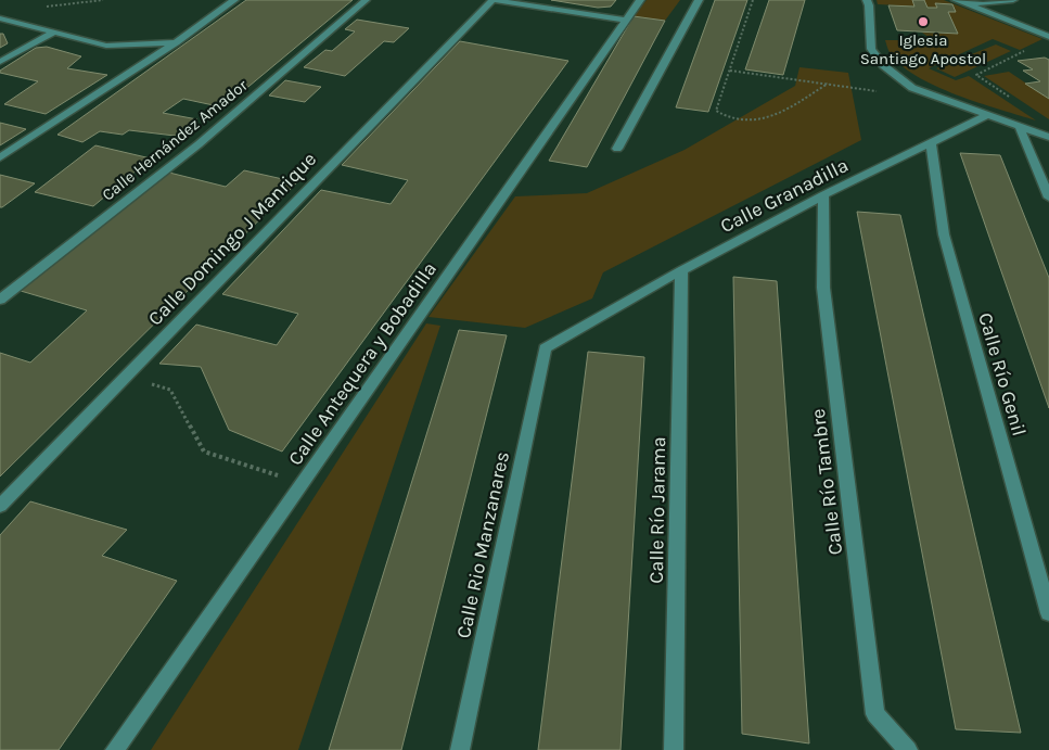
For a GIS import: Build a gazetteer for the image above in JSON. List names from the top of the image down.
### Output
{
  "streets": {
    "street": [
      "Calle Hernández Amador",
      "Calle Granadilla",
      "Calle Domingo J Manrique",
      "Calle Antequera y Bobadilla",
      "Calle Río Genil",
      "Calle Río Tambre",
      "Calle Río Jarama",
      "Calle Rio Manzanares"
    ]
  },
  "crossings": [
    ["Calle Granadilla", "Calle Río Genil"],
    ["Calle Granadilla", "Calle Río Tambre"],
    ["Calle Granadilla", "Calle Río Jarama"],
    ["Calle Granadilla", "Calle Rio Manzanares"]
  ],
  "places": ["Iglesia Santiago Apostol"]
}
